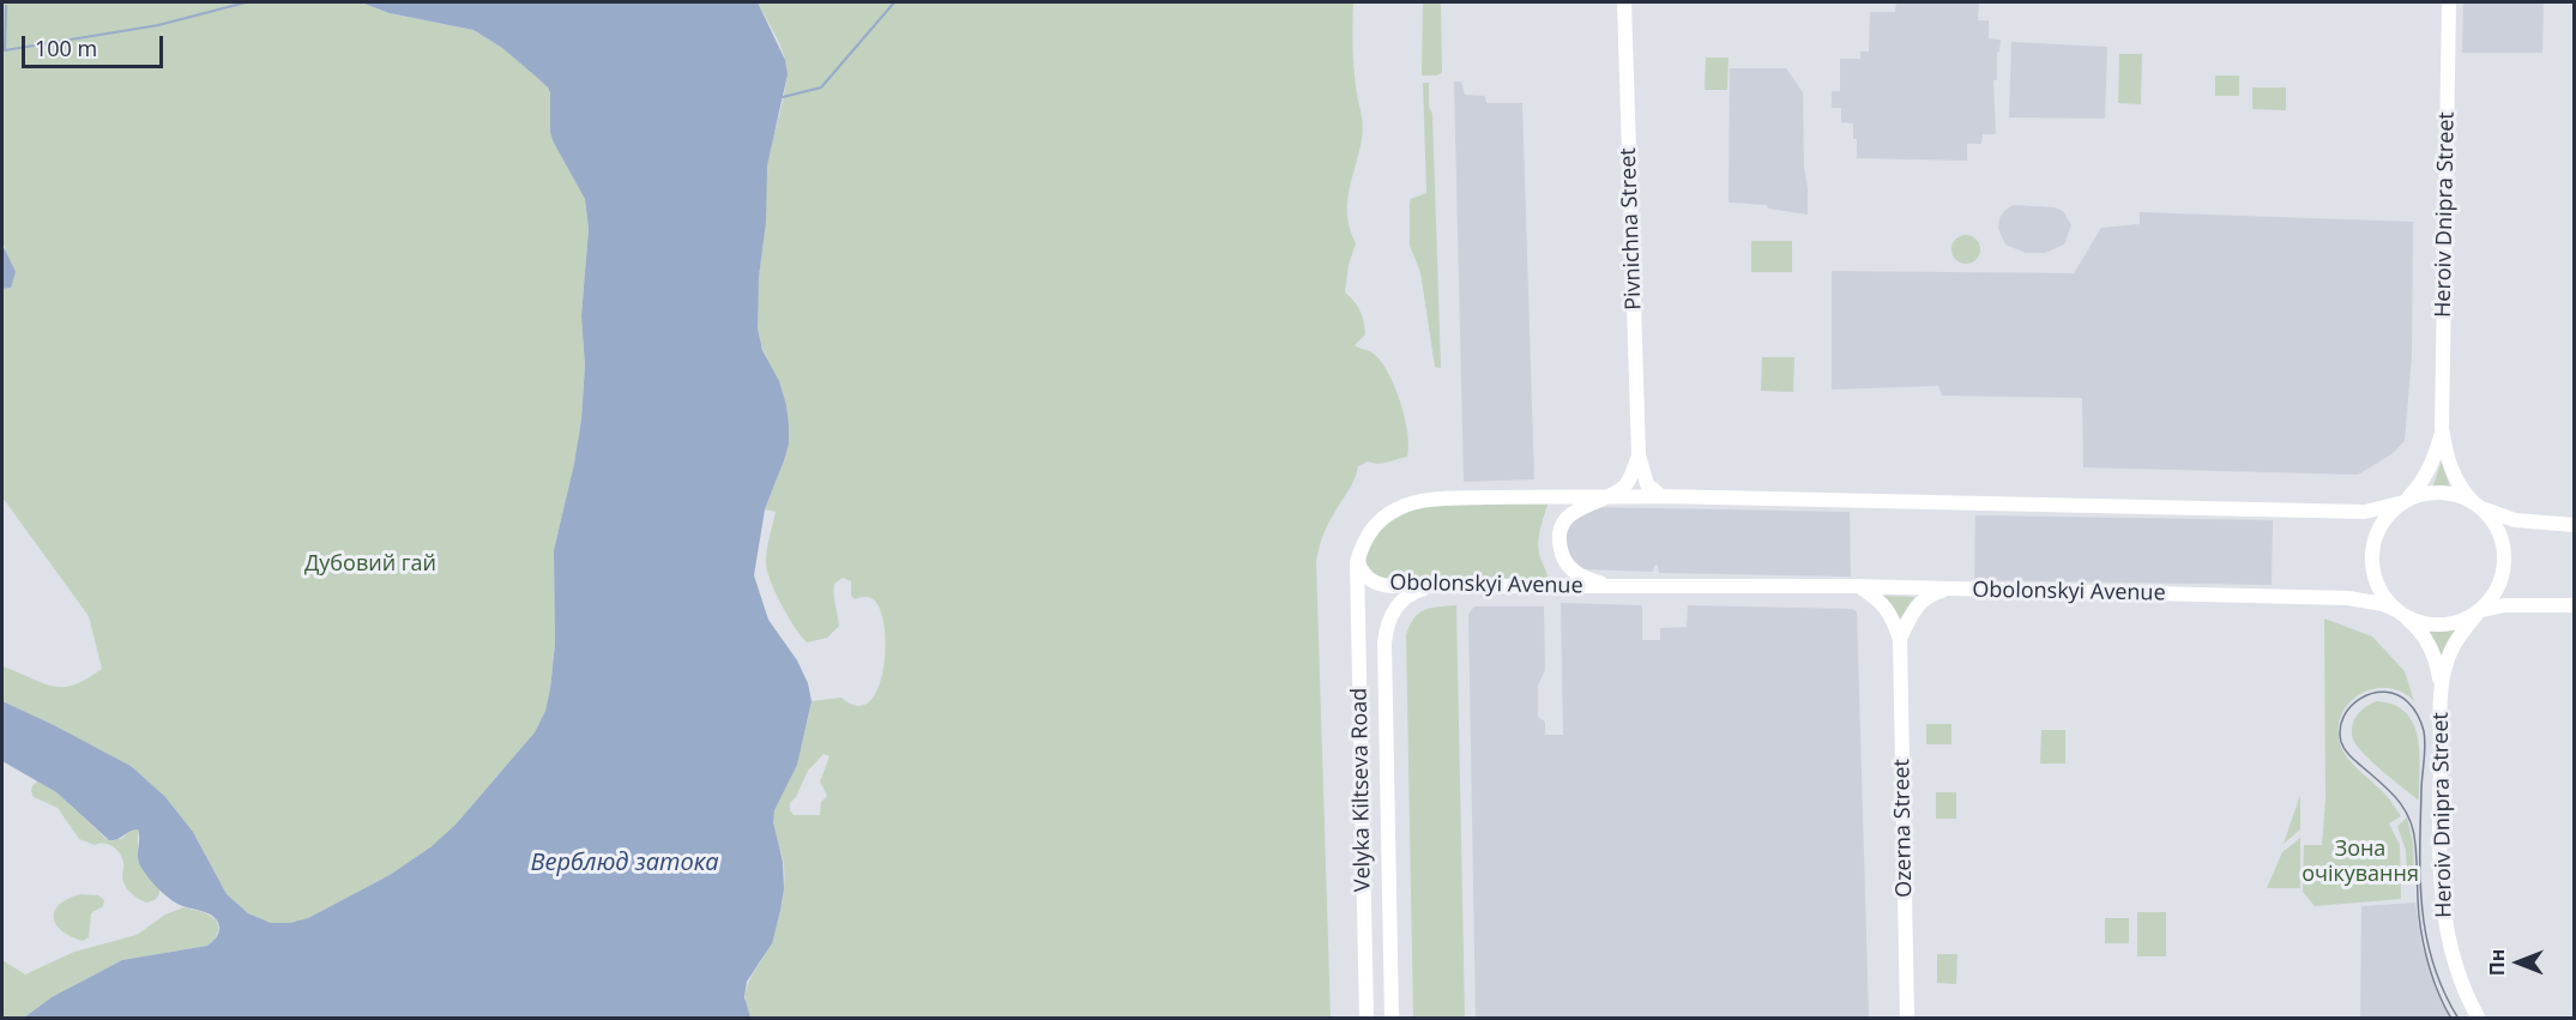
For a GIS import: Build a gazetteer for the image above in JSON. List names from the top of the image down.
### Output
{
  "streets": {
    "main road": [
      "Heroiv Dnipra Street",
      "Pivnichna Street",
      "Obolonskyi Avenue",
      "Velyka Kiltseva Road",
      "Ozerna Street"
    ]
  },
  "crossings": [
    ["Heroiv Dnipra Street", "Obolonskyi Avenue"],
    ["Obolonskyi Avenue", "Velyka Kiltseva Road"]
  ],
  "water": ["Верблюд затока"],
  "parks": ["Дубовий гай", "Зона очікування"],
  "scale_bar": "100 m",
  "north": "left"
}
